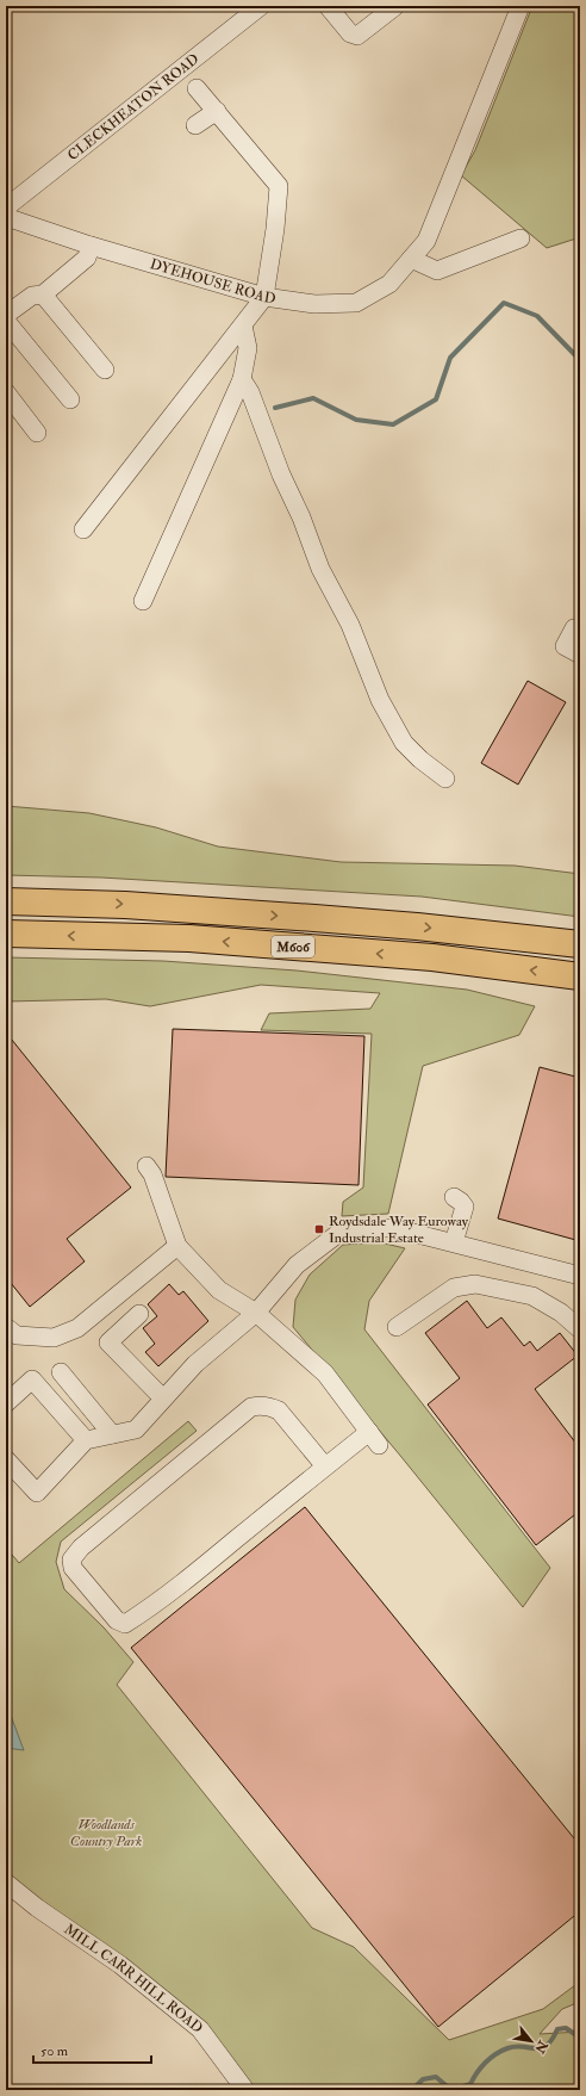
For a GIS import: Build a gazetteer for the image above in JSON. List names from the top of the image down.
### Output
{
  "streets": {
    "highway": ["M606"],
    "street": ["CLECKHEATON ROAD", "DYEHOUSE ROAD", "MILL CARR HILL ROAD"]
  },
  "parks": ["Woodlands Country Park"],
  "places": {
    "transit": ["Roydsdale Way Euroway Industrial Estate"]
  },
  "scale_bar": "50 m",
  "north": "bottom right"
}
